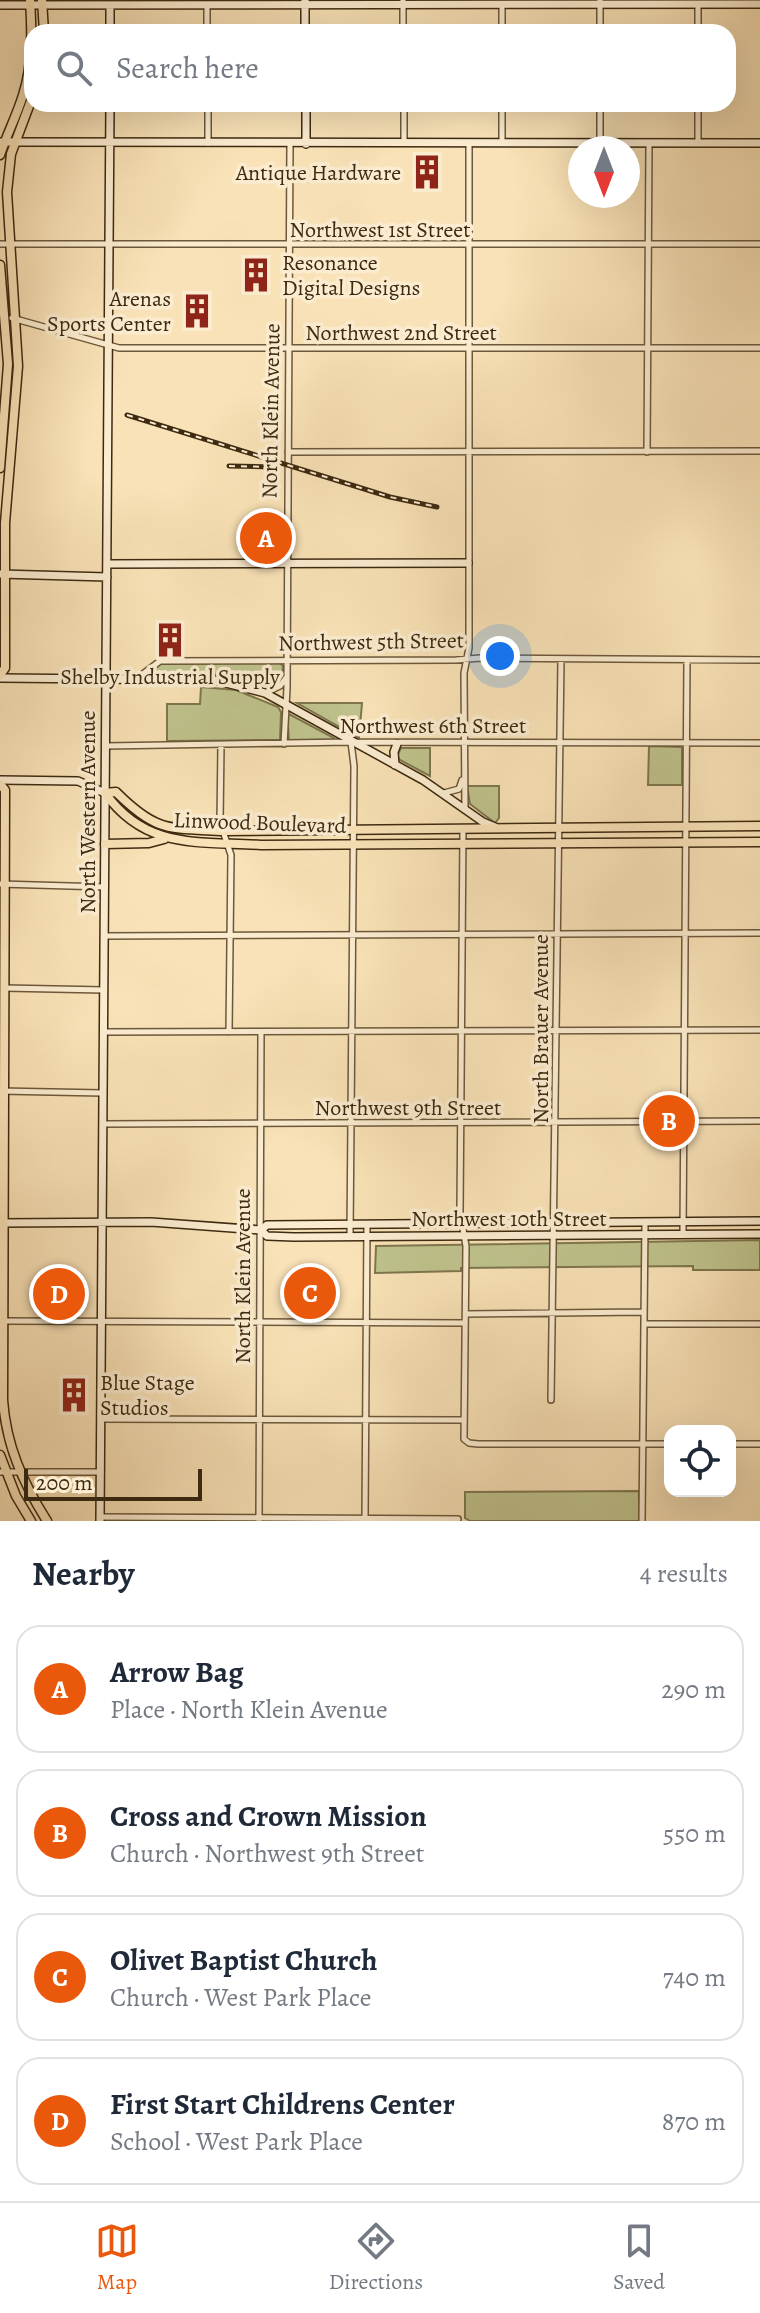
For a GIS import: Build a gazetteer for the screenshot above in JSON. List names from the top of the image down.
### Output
{
  "streets": {
    "main road": ["North Western Avenue", "Linwood Boulevard", "Northwest 10th Street"],
    "street": [
      "Northwest 1st Street",
      "Northwest 2nd Street",
      "North Klein Avenue",
      "Northwest 5th Street",
      "Northwest 6th Street",
      "North Brauer Avenue",
      "Northwest 9th Street"
    ]
  },
  "crossings": [
    ["Northwest 1st Street", "North Klein Avenue"],
    ["Northwest 1st Street", "North Western Avenue"],
    ["Northwest 2nd Street", "North Klein Avenue"],
    ["Northwest 2nd Street", "North Western Avenue"],
    ["North Klein Avenue", "Northwest 5th Street"],
    ["North Klein Avenue", "Northwest 6th Street"],
    ["North Klein Avenue", "Northwest 9th Street"],
    ["North Klein Avenue", "Northwest 10th Street"],
    ["Northwest 5th Street", "North Brauer Avenue"],
    ["Northwest 6th Street", "North Western Avenue"],
    ["Northwest 6th Street", "North Brauer Avenue"],
    ["North Western Avenue", "Linwood Boulevard"],
    ["North Western Avenue", "Northwest 9th Street"],
    ["North Western Avenue", "Northwest 10th Street"],
    ["Linwood Boulevard", "North Brauer Avenue"],
    ["North Brauer Avenue", "Northwest 9th Street"],
    ["North Brauer Avenue", "Northwest 10th Street"]
  ],
  "places": {
    "building": [
      "Antique Hardware",
      "Resonance Digital Designs",
      "Arenas Sports Center",
      "Shelby Industrial Supply",
      "Blue Stage Studios"
    ]
  },
  "scale_bar": "200 m",
  "north": "bottom",
  "page": {
    "search": "Search here",
    "pins": [
      "A",
      "B",
      "C",
      "D"
    ],
    "scale": "200 m",
    "heading": ["Nearby", "4 results"],
    "list": [
      {
        "mark": "A",
        "name": "Arrow Bag",
        "note": "Place · North Klein Avenue",
        "value": "290 m"
      },
      {
        "mark": "B",
        "name": "Cross and Crown Mission",
        "note": "Church · Northwest 9th Street",
        "value": "550 m"
      },
      {
        "mark": "C",
        "name": "Olivet Baptist Church",
        "note": "Church · West Park Place",
        "value": "740 m"
      },
      {
        "mark": "D",
        "name": "First Start Childrens Center",
        "note": "School · West Park Place",
        "value": "870 m"
      }
    ],
    "nav": ["Map", "Directions", "Saved"]
  }
}
